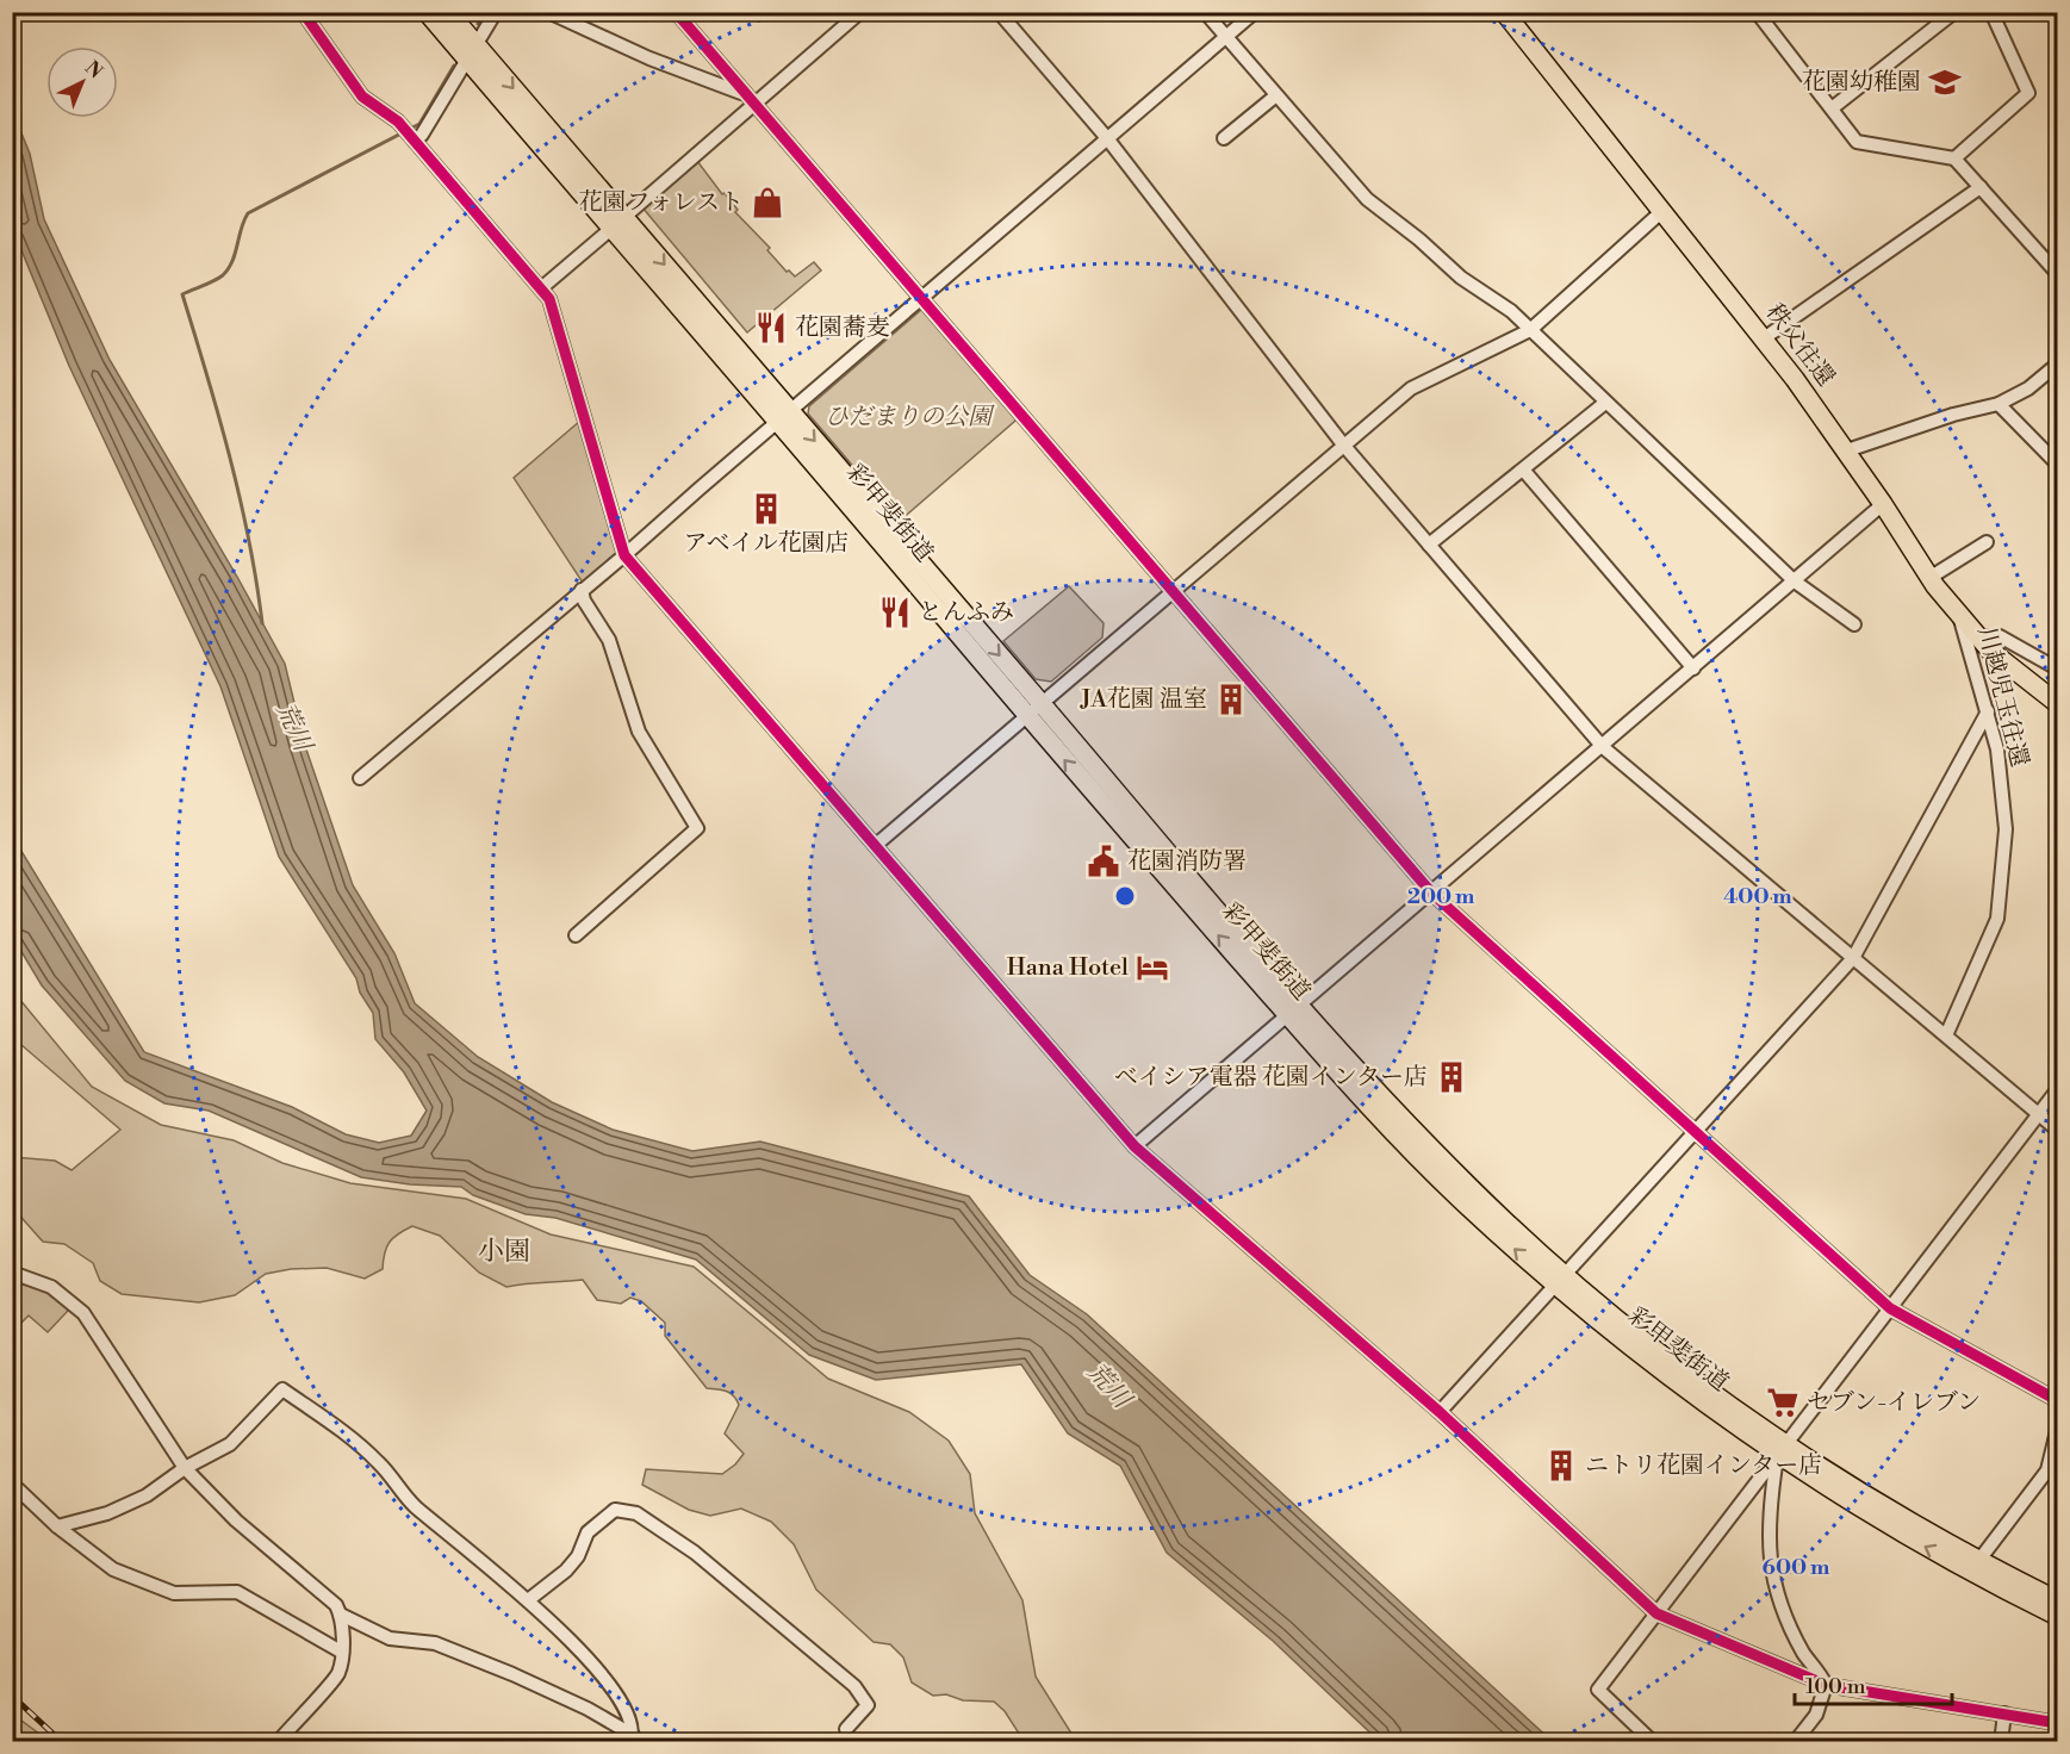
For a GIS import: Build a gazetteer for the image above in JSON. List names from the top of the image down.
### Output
{
  "streets": {
    "highway": ["秩父往還", "彩甲斐街道"],
    "street": ["川越児玉往還"]
  },
  "crossings": [
    ["秩父往還", "川越児玉往還"]
  ],
  "districts": ["小園"],
  "water": ["荒川"],
  "parks": ["ひだまりの公園"],
  "places": {
    "school or university": ["花園幼稚園"],
    "shop": ["花園フォレスト"],
    "restaurant": ["花園蕎麦", "とんふみ"],
    "building": [
      "アベイル花園店",
      "JA花園 温室",
      "ベイシア電器 花園インター店",
      "ニトリ花園インター店"
    ],
    "public building": ["花園消防署"],
    "hotel": ["Hana Hotel"],
    "supermarket": ["セブン-イレブン"]
  },
  "scale_bar": "100 m",
  "north": "top right",
  "rings": ["200 m", "400 m", "600 m"]
}
